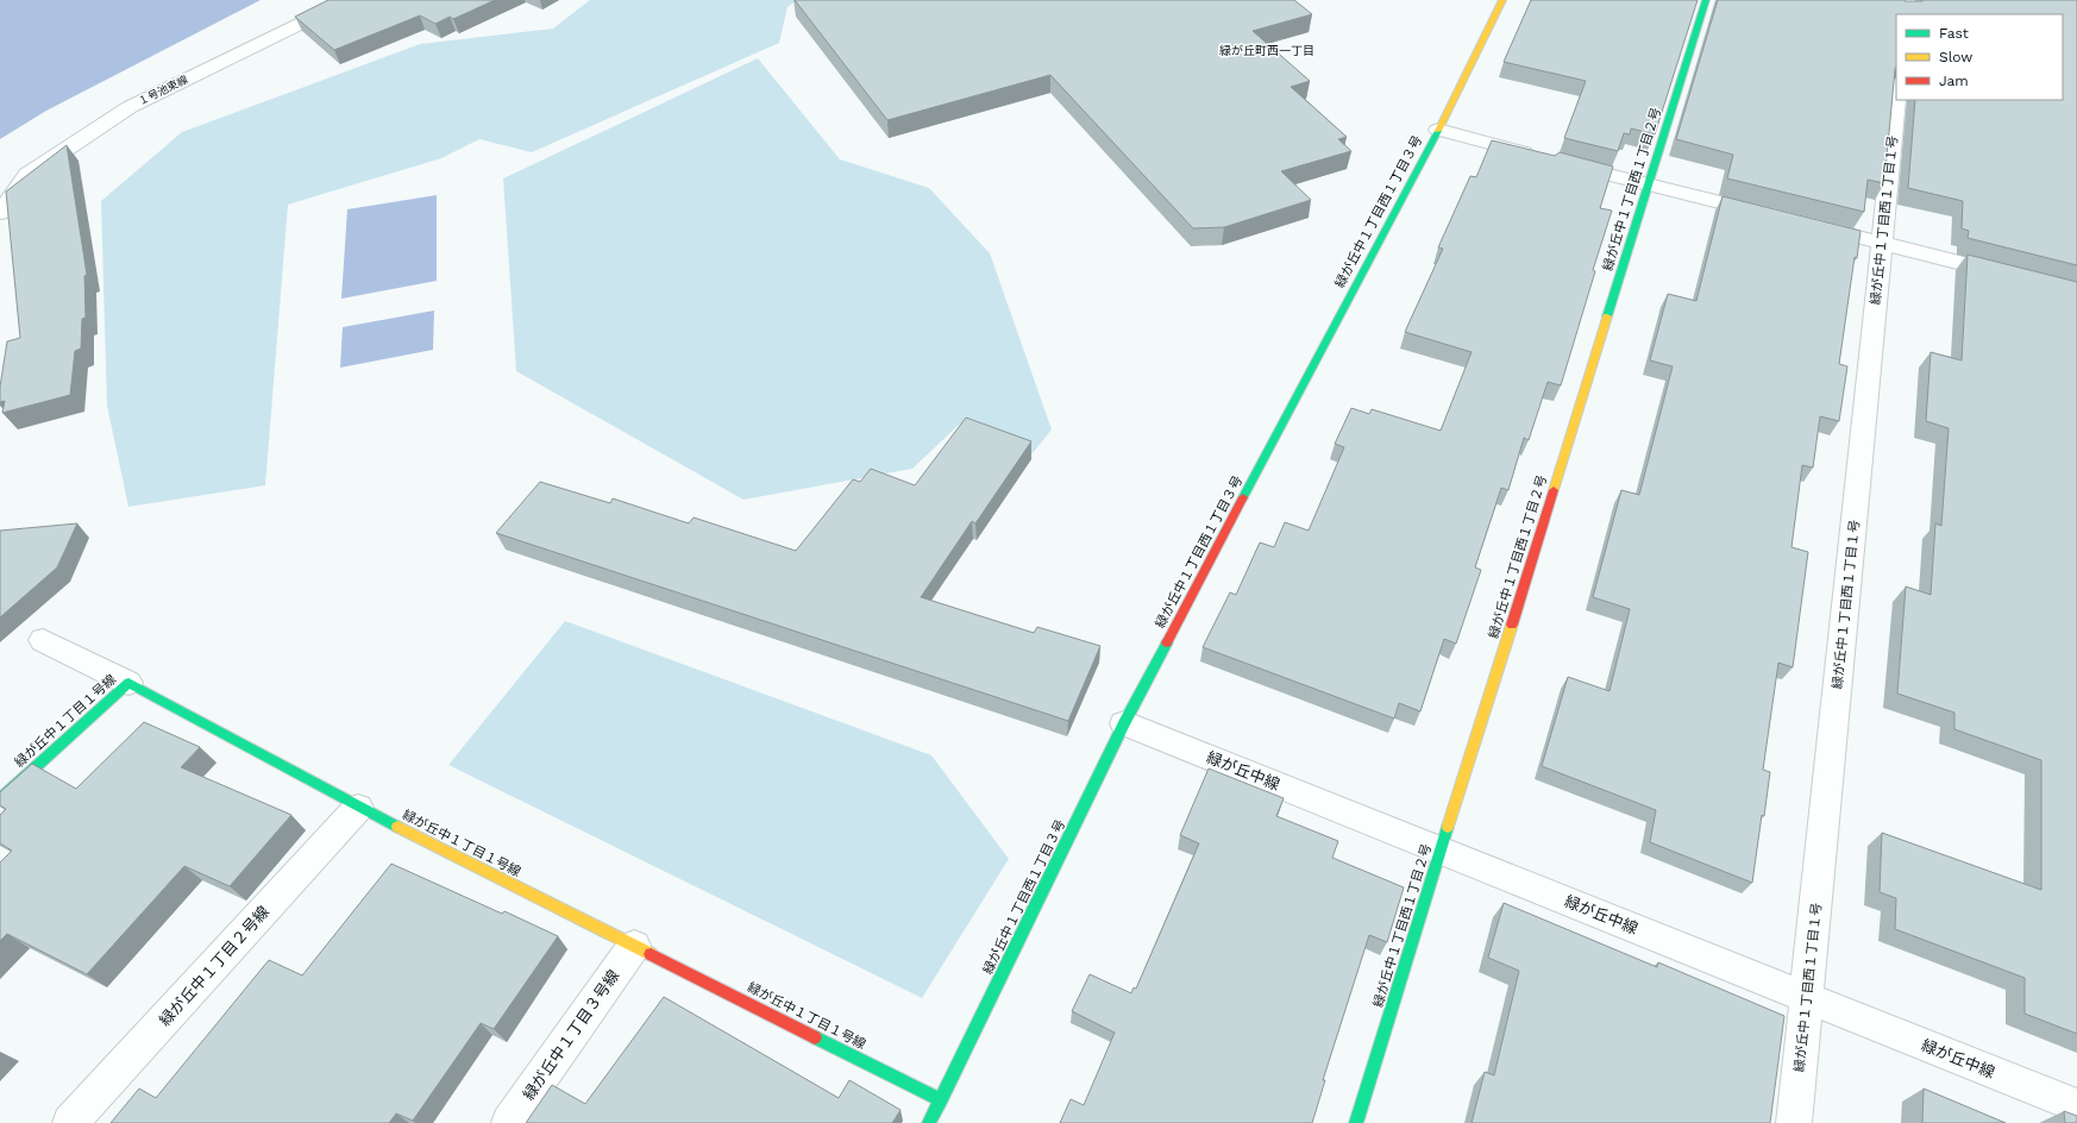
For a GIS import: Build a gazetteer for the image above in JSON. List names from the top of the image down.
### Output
{
  "streets": {
    "street": [
      "１号池東線",
      "緑が丘中１丁目西１丁目２号",
      "緑が丘中１丁目西１丁目３号",
      "緑が丘中１丁目西１丁目１号",
      "緑が丘中１丁目１号線",
      "緑が丘中線",
      "緑が丘中１丁目２号線",
      "緑が丘中１丁目３号線"
    ]
  },
  "crossings": [
    ["緑が丘中１丁目西１丁目２号", "緑が丘中線"],
    ["緑が丘中１丁目西１丁目３号", "緑が丘中１丁目１号線"],
    ["緑が丘中１丁目西１丁目３号", "緑が丘中線"],
    ["緑が丘中１丁目西１丁目１号", "緑が丘中線"],
    ["緑が丘中１丁目１号線", "緑が丘中１丁目２号線"],
    ["緑が丘中１丁目１号線", "緑が丘中１丁目３号線"]
  ],
  "districts": ["緑が丘町西一丁目"],
  "legend": ["Fast", "Slow", "Jam"]
}
